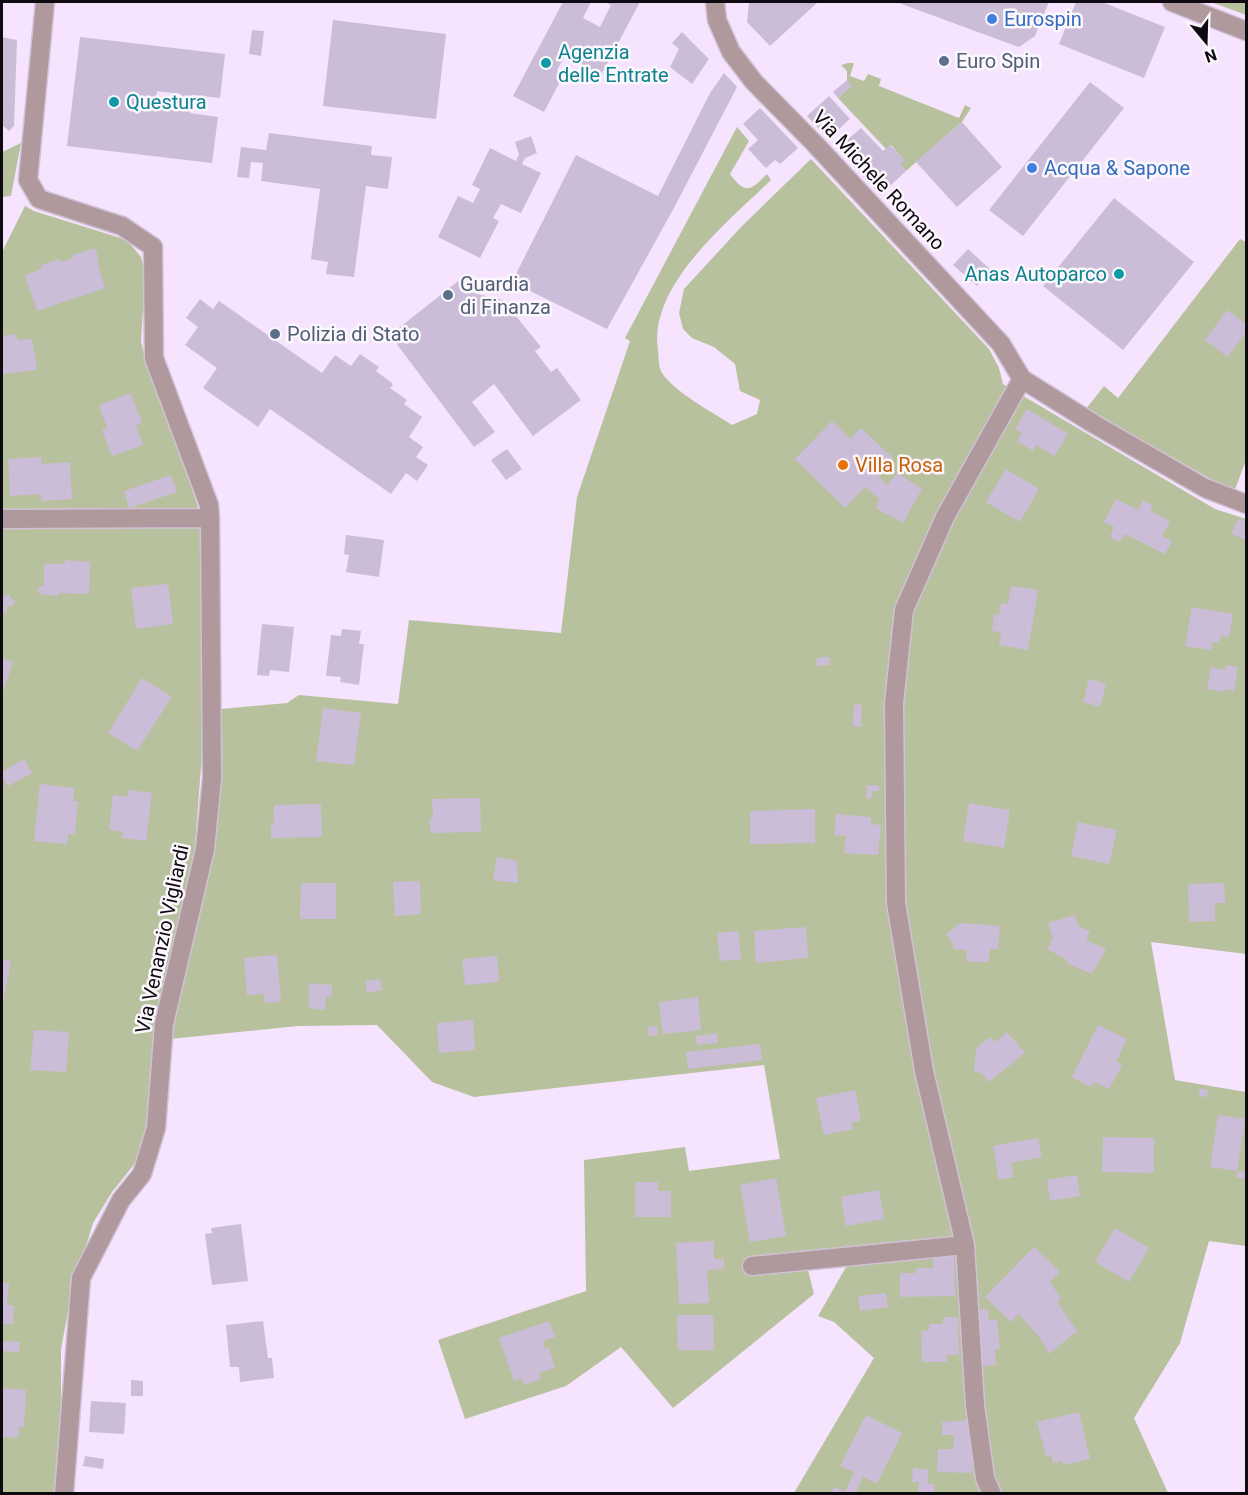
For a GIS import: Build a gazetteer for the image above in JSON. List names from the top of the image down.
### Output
{
  "streets": {
    "street": ["Via Michele Romano", "Via Venanzio Vigliardi"]
  },
  "places": [
    "Eurospin",
    "Euro Spin",
    "Agenzia delle Entrate",
    "Questura",
    "Acqua & Sapone",
    "Anas Autoparco",
    "Guardia di Finanza",
    "Polizia di Stato",
    "Villa Rosa"
  ],
  "north": "bottom"
}
